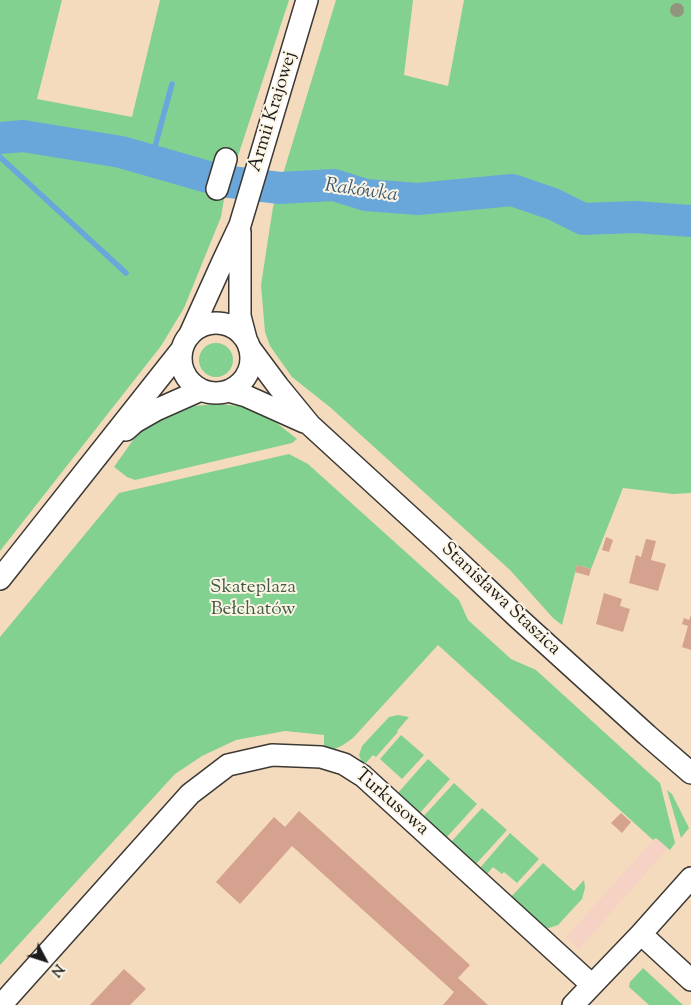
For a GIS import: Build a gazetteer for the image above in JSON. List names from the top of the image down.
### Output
{
  "streets": {
    "street": ["Armii Krajowej", "Stanisława Staszica", "Turkusowa"]
  },
  "crossings": [
    ["Armii Krajowej", "Stanisława Staszica"]
  ],
  "water": ["Rakówka"],
  "parks": ["Skateplaza Bełchatów"],
  "north": "bottom right"
}
